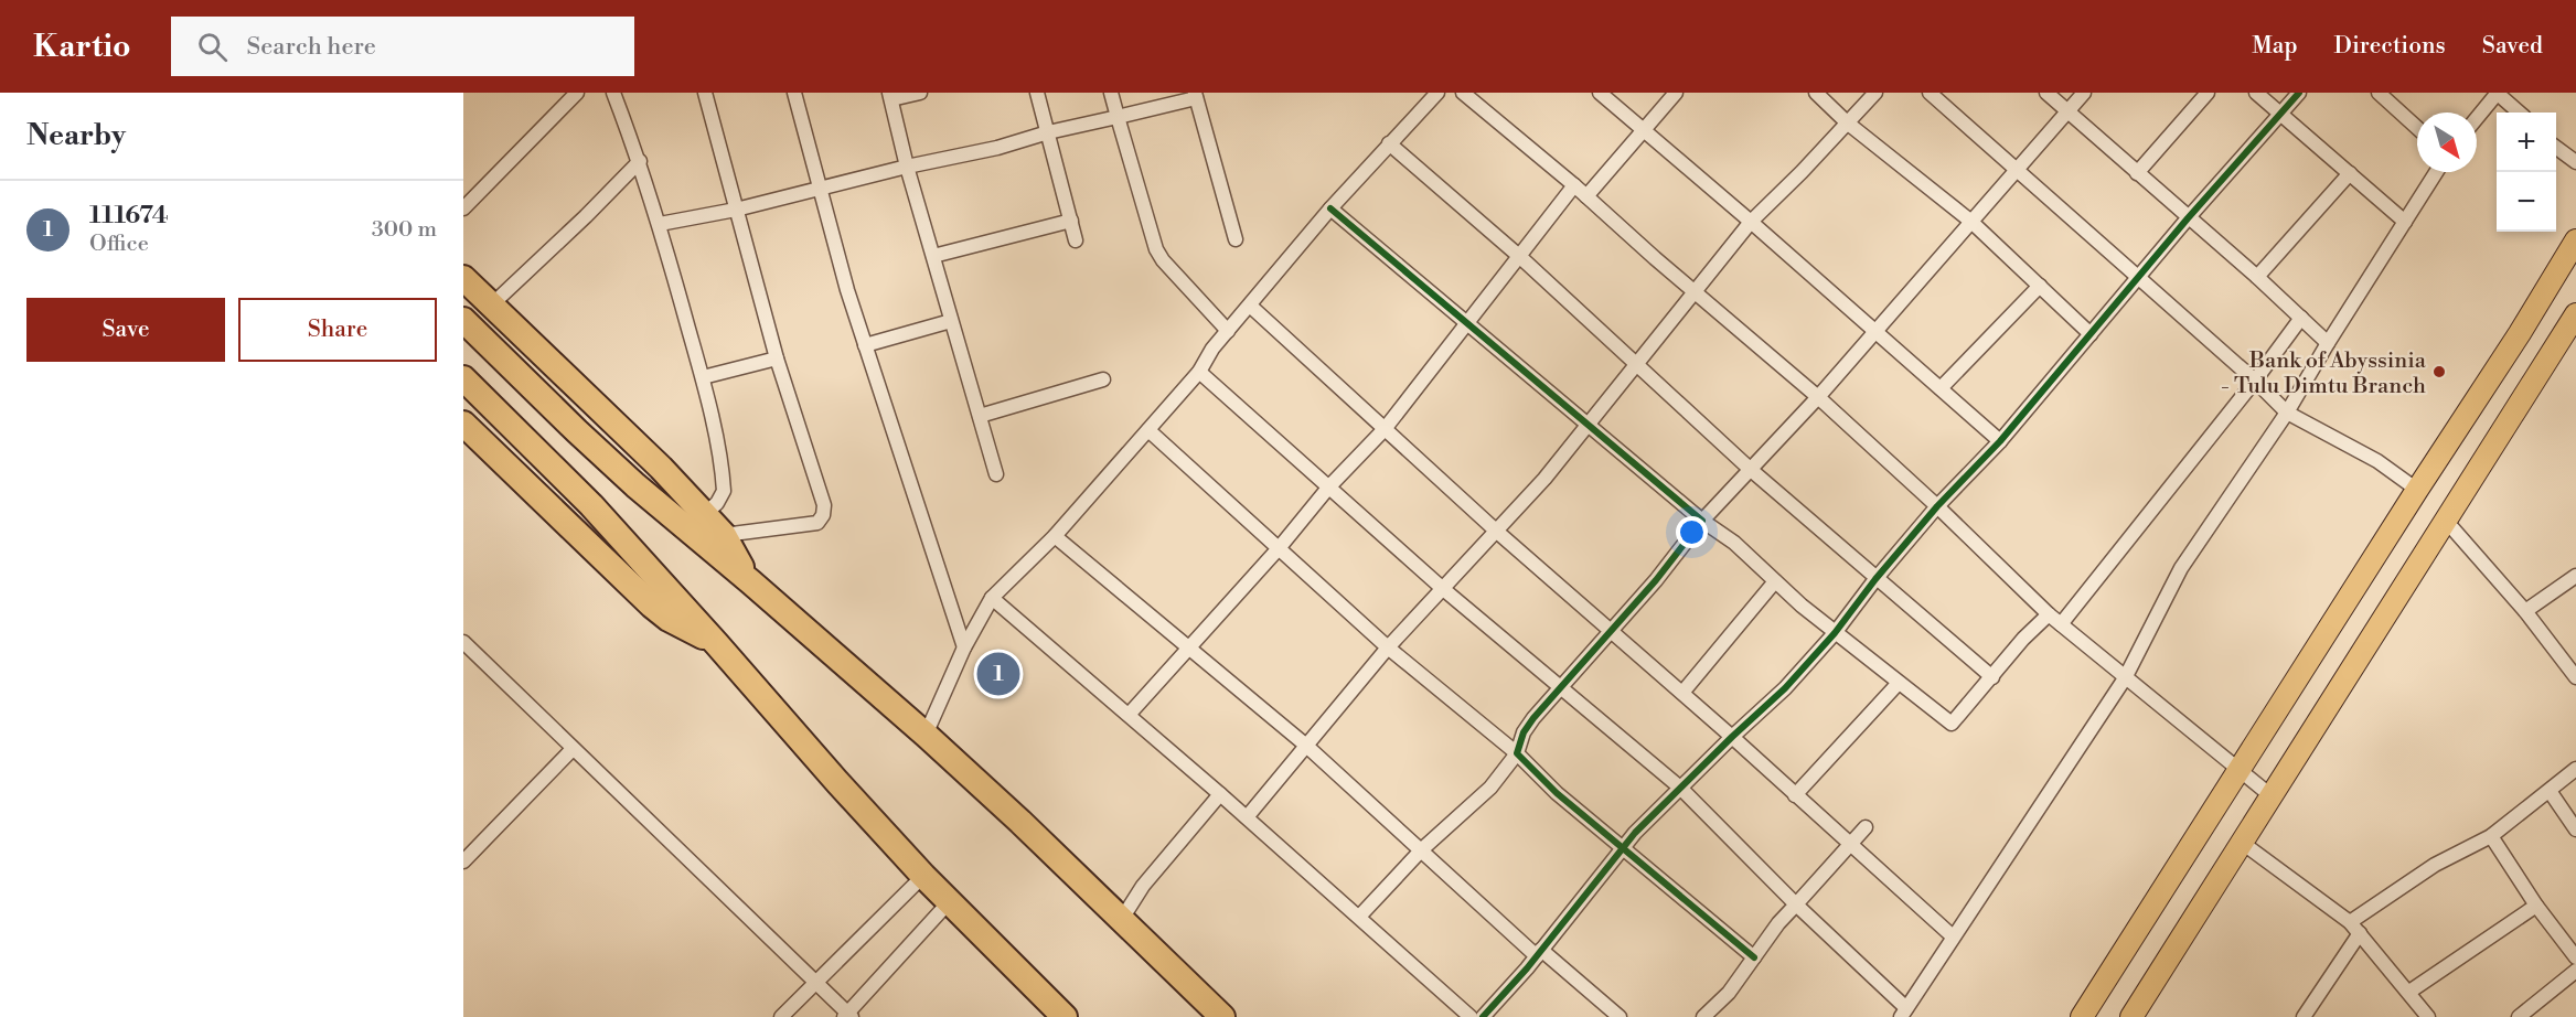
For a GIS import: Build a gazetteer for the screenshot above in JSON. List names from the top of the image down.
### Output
{
  "places": ["Bank of Abyssinia - Tulu Dimtu Branch"],
  "north": "bottom right",
  "page": {
    "header": "Kartio",
    "search": "Search here",
    "nav": ["Map", "Directions", "Saved"],
    "heading": "Nearby",
    "map_buttons": ["+", "−"],
    "list": [
      {
        "mark": "1",
        "name": "111674",
        "note": "Office",
        "value": "300 m"
      }
    ],
    "buttons": ["Save", "Share"],
    "pins": "1"
  }
}
